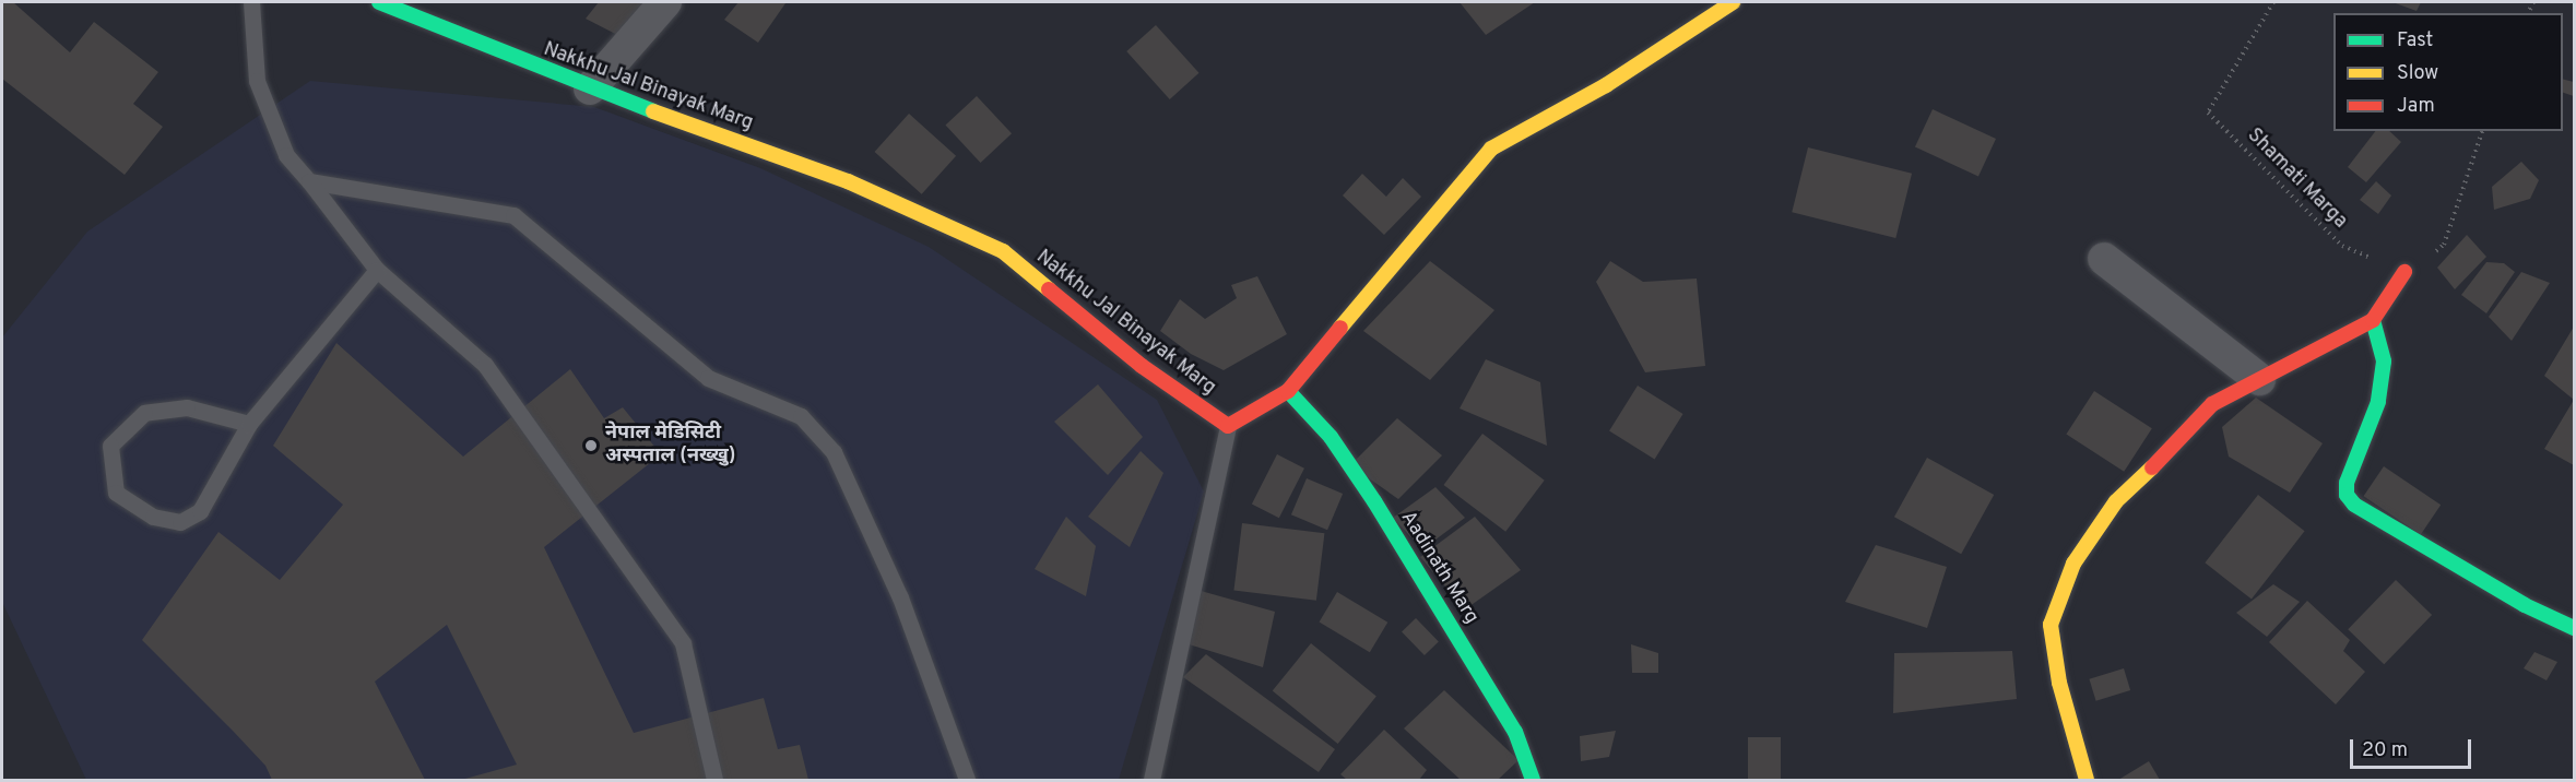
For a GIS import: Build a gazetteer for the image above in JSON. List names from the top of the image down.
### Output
{
  "streets": {
    "street": ["Nakkhu Jal Binayak Marg", "Aadinath Marg"],
    "path": ["Shamati Marga"]
  },
  "places": ["नेपाल मेडिसिटी अस्पताल (नख्खु)"],
  "legend": ["Fast", "Slow", "Jam"],
  "scale_bar": "20 m"
}
